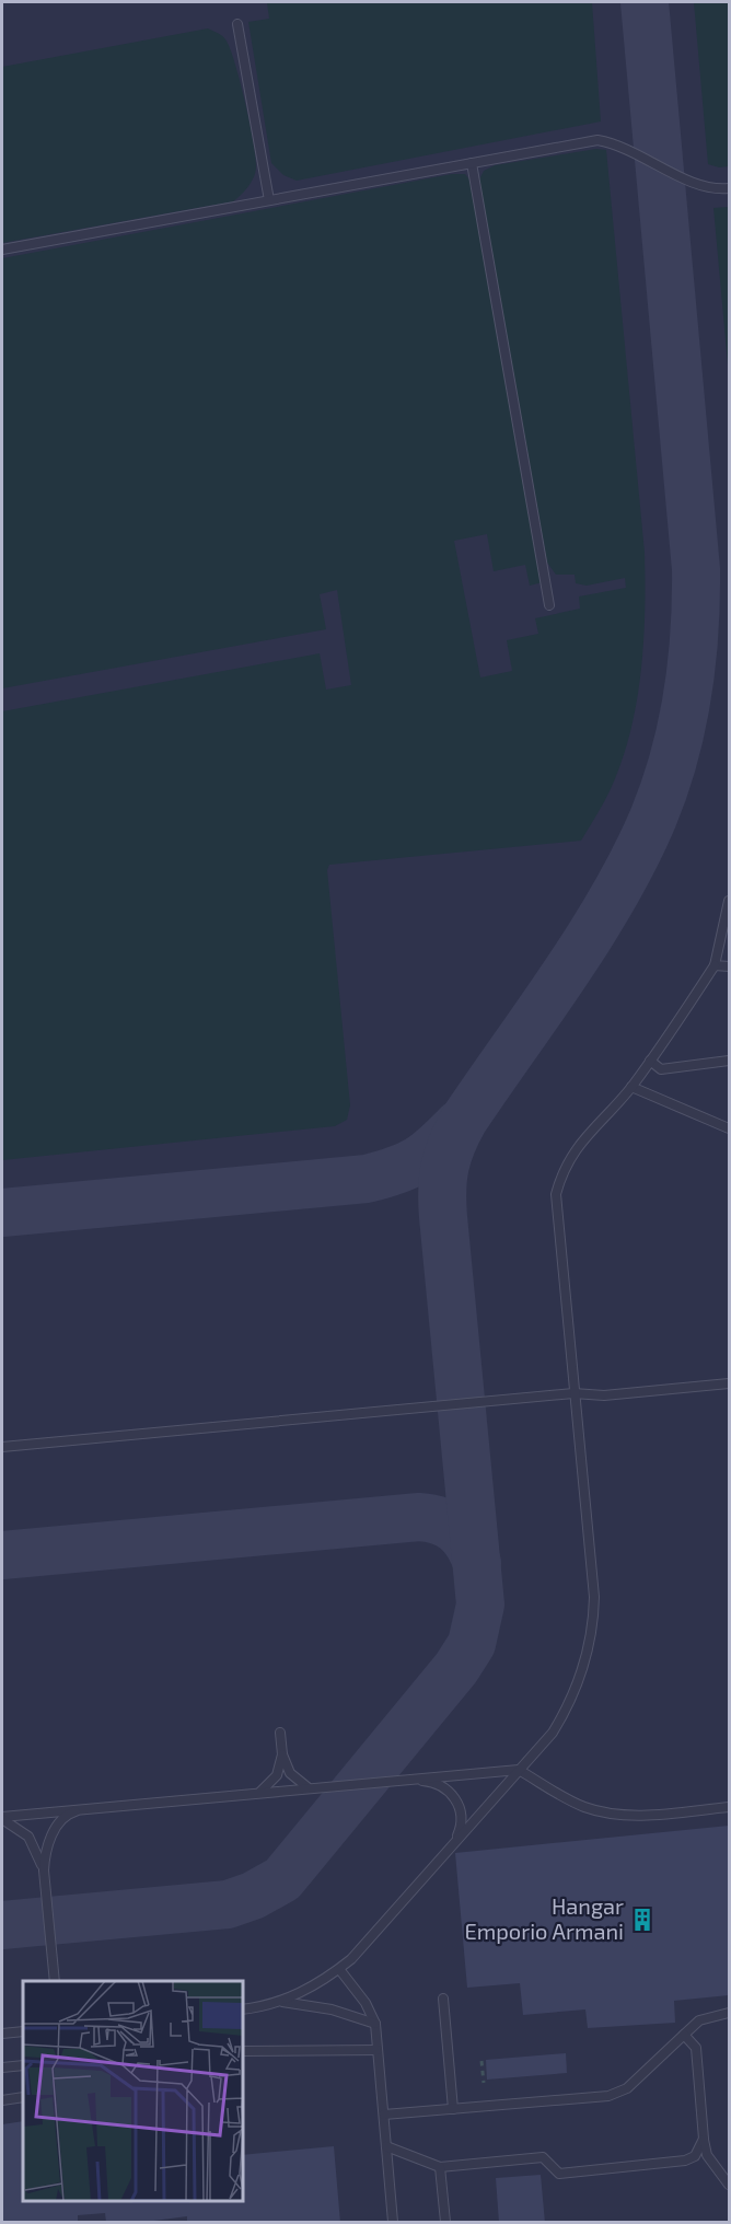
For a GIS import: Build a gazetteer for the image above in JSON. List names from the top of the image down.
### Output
{
  "places": {
    "building": ["Hangar Emporio Armani"]
  }
}
